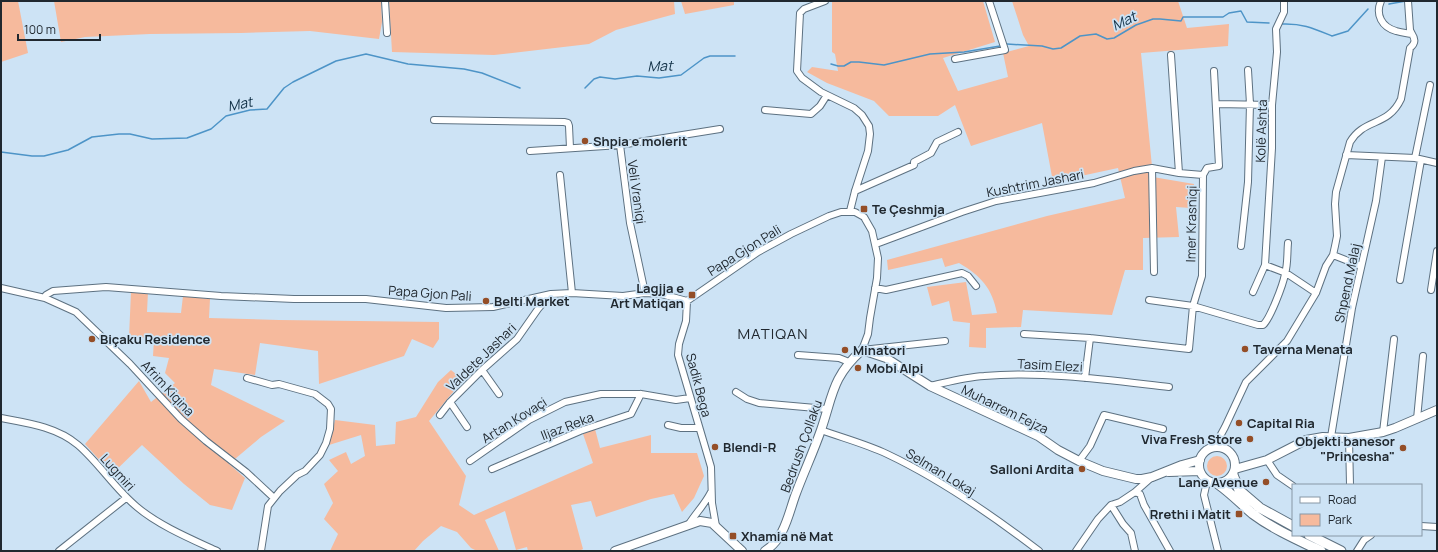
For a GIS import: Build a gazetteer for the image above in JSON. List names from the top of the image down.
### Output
{
  "streets": {
    "street": [
      "Kolë Ashta",
      "Kushtrim Jashari",
      "Veli Vraniqi",
      "Imer Krasniqi",
      "Papa Gjon Pali",
      "Shpend Malaj",
      "Valdete Jashari",
      "Tasim Elezi",
      "Sadik Bega",
      "Afrim Kiqina",
      "Muharrem Fejza",
      "Artan Kovaçi",
      "Iljaz Reka",
      "Bedrush Çollaku",
      "Lugmiri",
      "Selman Lokaj"
    ]
  },
  "crossings": [
    ["Kushtrim Jashari", "Imer Krasniqi"],
    ["Veli Vraniqi", "Papa Gjon Pali"],
    ["Papa Gjon Pali", "Valdete Jashari"],
    ["Papa Gjon Pali", "Sadik Bega"],
    ["Papa Gjon Pali", "Afrim Kiqina"],
    ["Tasim Elezi", "Muharrem Fejza"],
    ["Sadik Bega", "Artan Kovaçi"],
    ["Muharrem Fejza", "Bedrush Çollaku"],
    ["Artan Kovaçi", "Iljaz Reka"],
    ["Bedrush Çollaku", "Selman Lokaj"]
  ],
  "districts": ["MATIQAN"],
  "water": ["Mat"],
  "places": {
    "other": [
      "Shpia e molerit",
      "Belti Market",
      "Biçaku Residence",
      "Taverna Menata",
      "Minatori",
      "Mobi Alpi",
      "Capital Ria",
      "Viva Fresh Store",
      "Blendi-R",
      "Objekti banesor \"Princesha\"",
      "Salloni Ardita",
      "Lane Avenue"
    ],
    "transit": [
      "Te Çeshmja",
      "Lagjja e Art Matiqan",
      "Rrethi i Matit",
      "Xhamia në Mat"
    ]
  },
  "legend": ["Road", "Park"],
  "scale_bar": "100 m"
}
